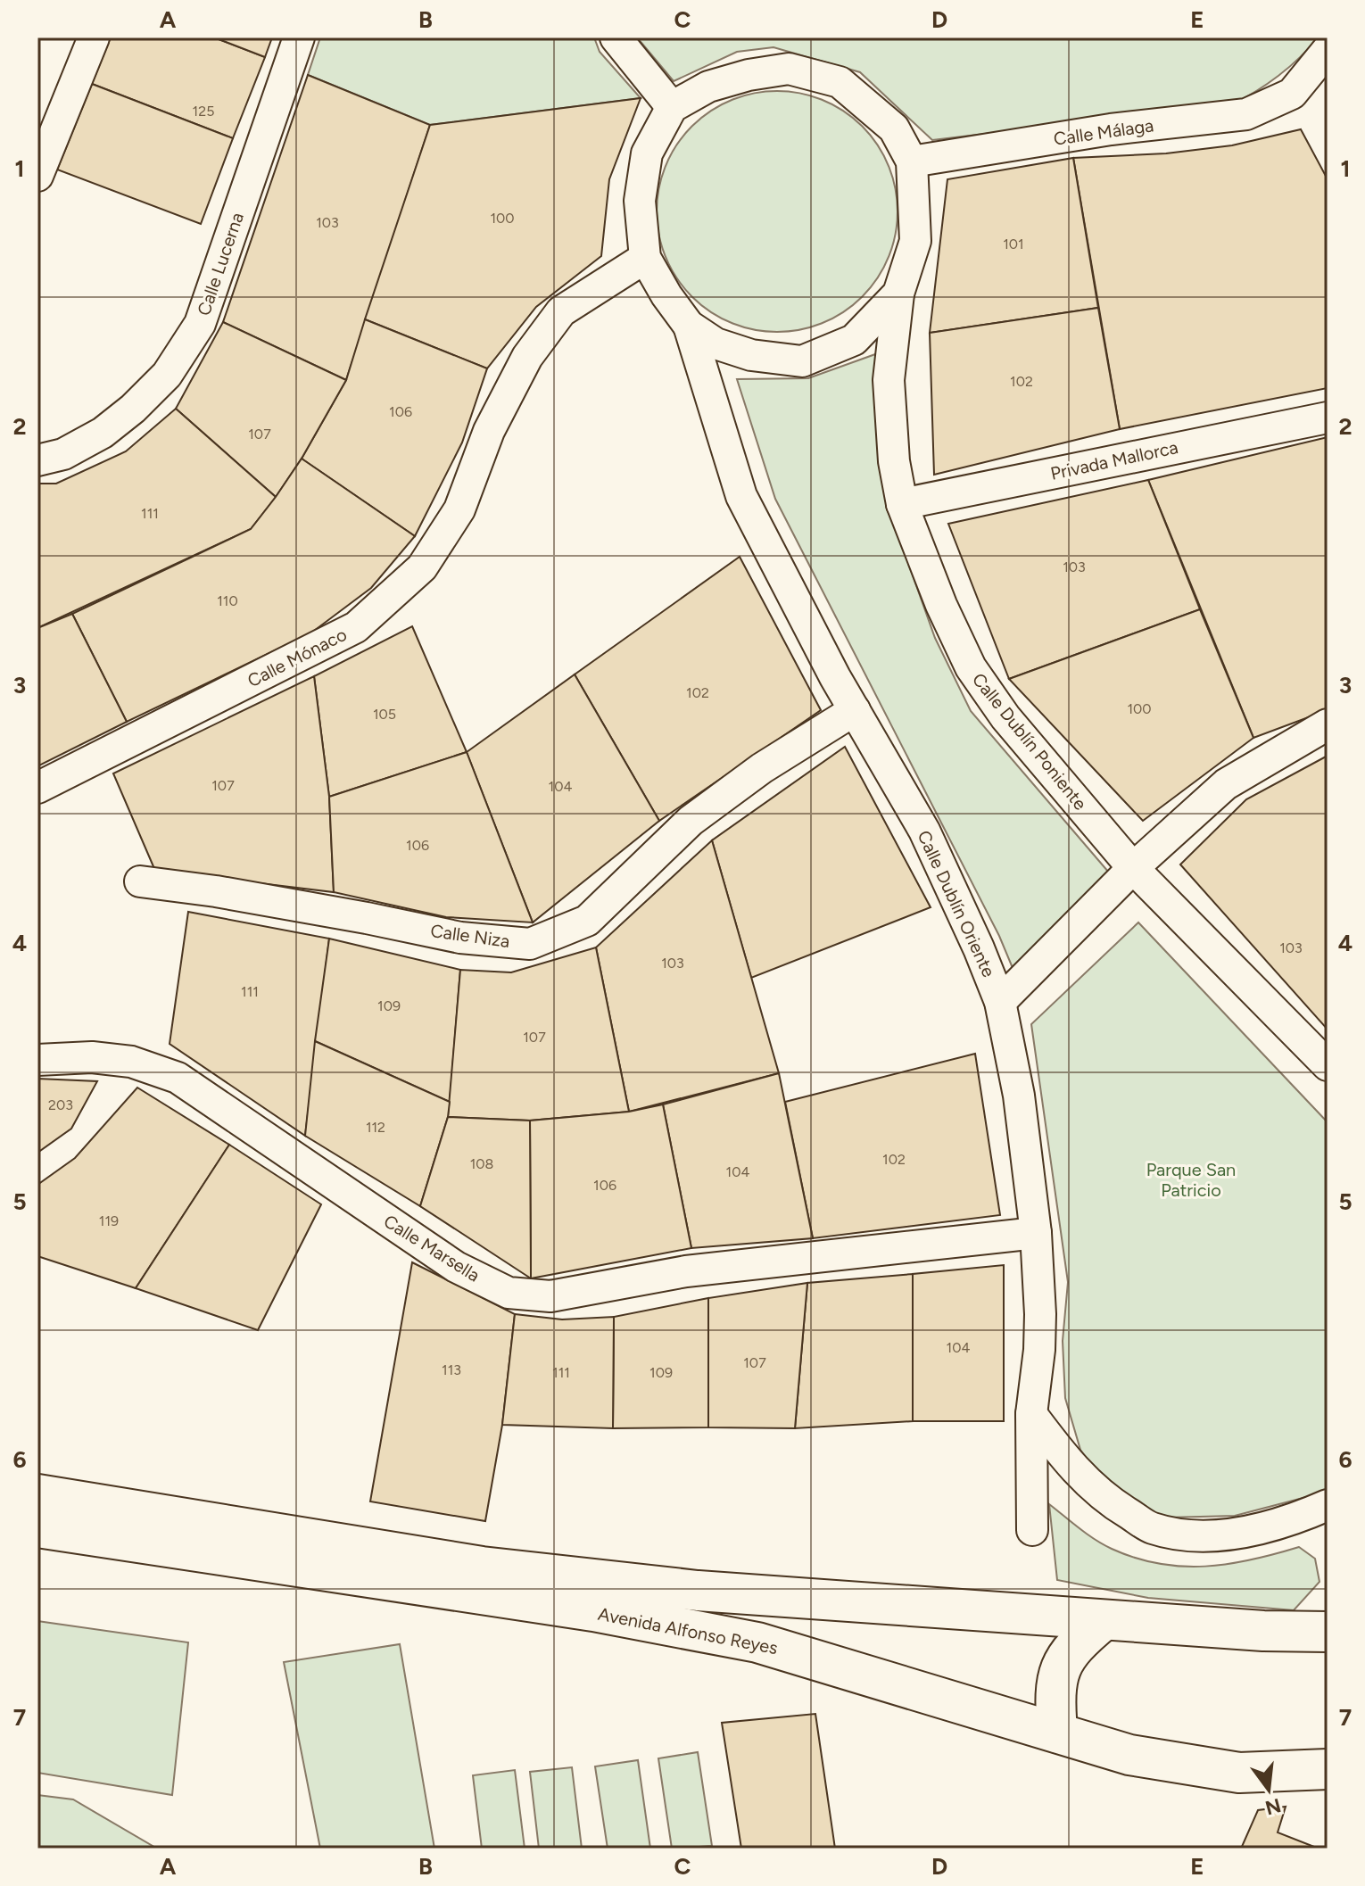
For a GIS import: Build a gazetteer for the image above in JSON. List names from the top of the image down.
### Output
{
  "streets": {
    "main road": ["Avenida Alfonso Reyes"],
    "street": [
      "Calle Málaga",
      "Calle Lucerna",
      "Privada Mallorca",
      "Calle Mónaco",
      "Calle Dublín Poniente",
      "Calle Dublín Oriente",
      "Calle Niza",
      "Calle Marsella"
    ]
  },
  "crossings": [
    ["Calle Málaga", "Calle Dublín Oriente"],
    ["Privada Mallorca", "Calle Dublín Poniente"],
    ["Calle Mónaco", "Calle Dublín Oriente"],
    ["Calle Dublín Poniente", "Calle Dublín Oriente"],
    ["Calle Dublín Oriente", "Calle Niza"],
    ["Calle Dublín Oriente", "Calle Marsella"]
  ],
  "parks": ["Parque San Patricio"],
  "house_numbers": [
    "125",
    "100",
    "103",
    "101",
    "102",
    "106",
    "107",
    "111",
    "103",
    "110",
    "102",
    "100",
    "105",
    "107",
    "104",
    "106",
    "103",
    "103",
    "111",
    "109",
    "107",
    "203",
    "112",
    "102",
    "108",
    "104",
    "106",
    "119",
    "104",
    "107",
    "113",
    "111",
    "109"
  ],
  "north": "bottom",
  "grid": {
    "columns": [
      "A",
      "B",
      "C",
      "D",
      "E"
    ],
    "rows": [
      "1",
      "2",
      "3",
      "4",
      "5",
      "6",
      "7"
    ]
  }
}
